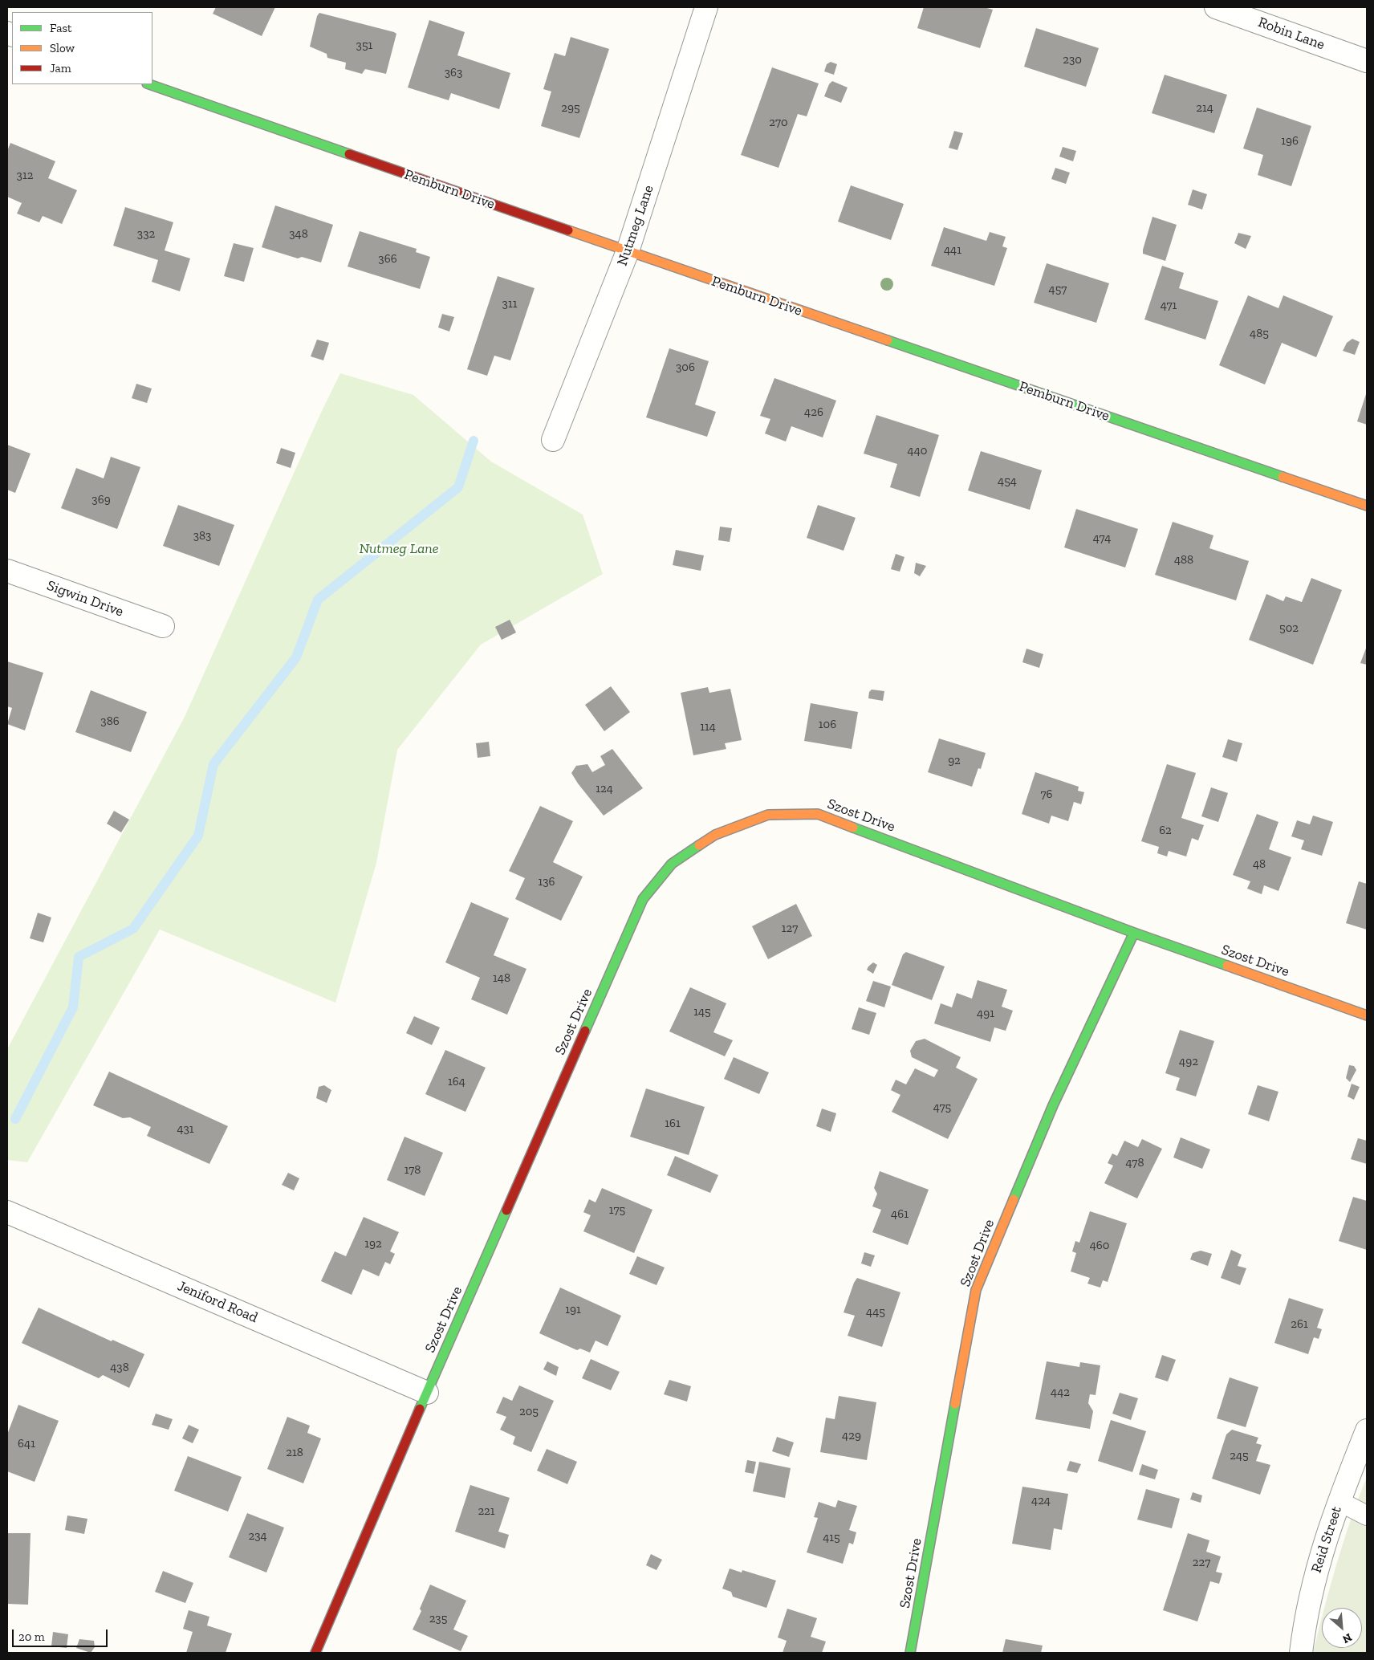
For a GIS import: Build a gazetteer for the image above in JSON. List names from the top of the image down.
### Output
{
  "streets": {
    "street": [
      "Robin Lane",
      "Pemburn Drive",
      "Nutmeg Lane",
      "Sigwin Drive",
      "Szost Drive",
      "Jeniford Road",
      "Reid Street"
    ]
  },
  "crossings": [
    ["Pemburn Drive", "Nutmeg Lane"],
    ["Szost Drive", "Jeniford Road"]
  ],
  "parks": ["Nutmeg Lane"],
  "house_numbers": [
    "351",
    "230",
    "363",
    "295",
    "214",
    "270",
    "196",
    "312",
    "332",
    "348",
    "441",
    "366",
    "457",
    "311",
    "471",
    "485",
    "306",
    "426",
    "440",
    "454",
    "369",
    "383",
    "474",
    "488",
    "502",
    "386",
    "106",
    "114",
    "92",
    "124",
    "76",
    "62",
    "48",
    "136",
    "127",
    "148",
    "145",
    "491",
    "492",
    "164",
    "475",
    "161",
    "431",
    "478",
    "178",
    "175",
    "461",
    "192",
    "460",
    "191",
    "445",
    "261",
    "438",
    "442",
    "205",
    "429",
    "641",
    "218",
    "245",
    "424",
    "221",
    "234",
    "415",
    "227",
    "235"
  ],
  "legend": ["Fast", "Slow", "Jam"],
  "scale_bar": "20 m",
  "north": "bottom right"
}
